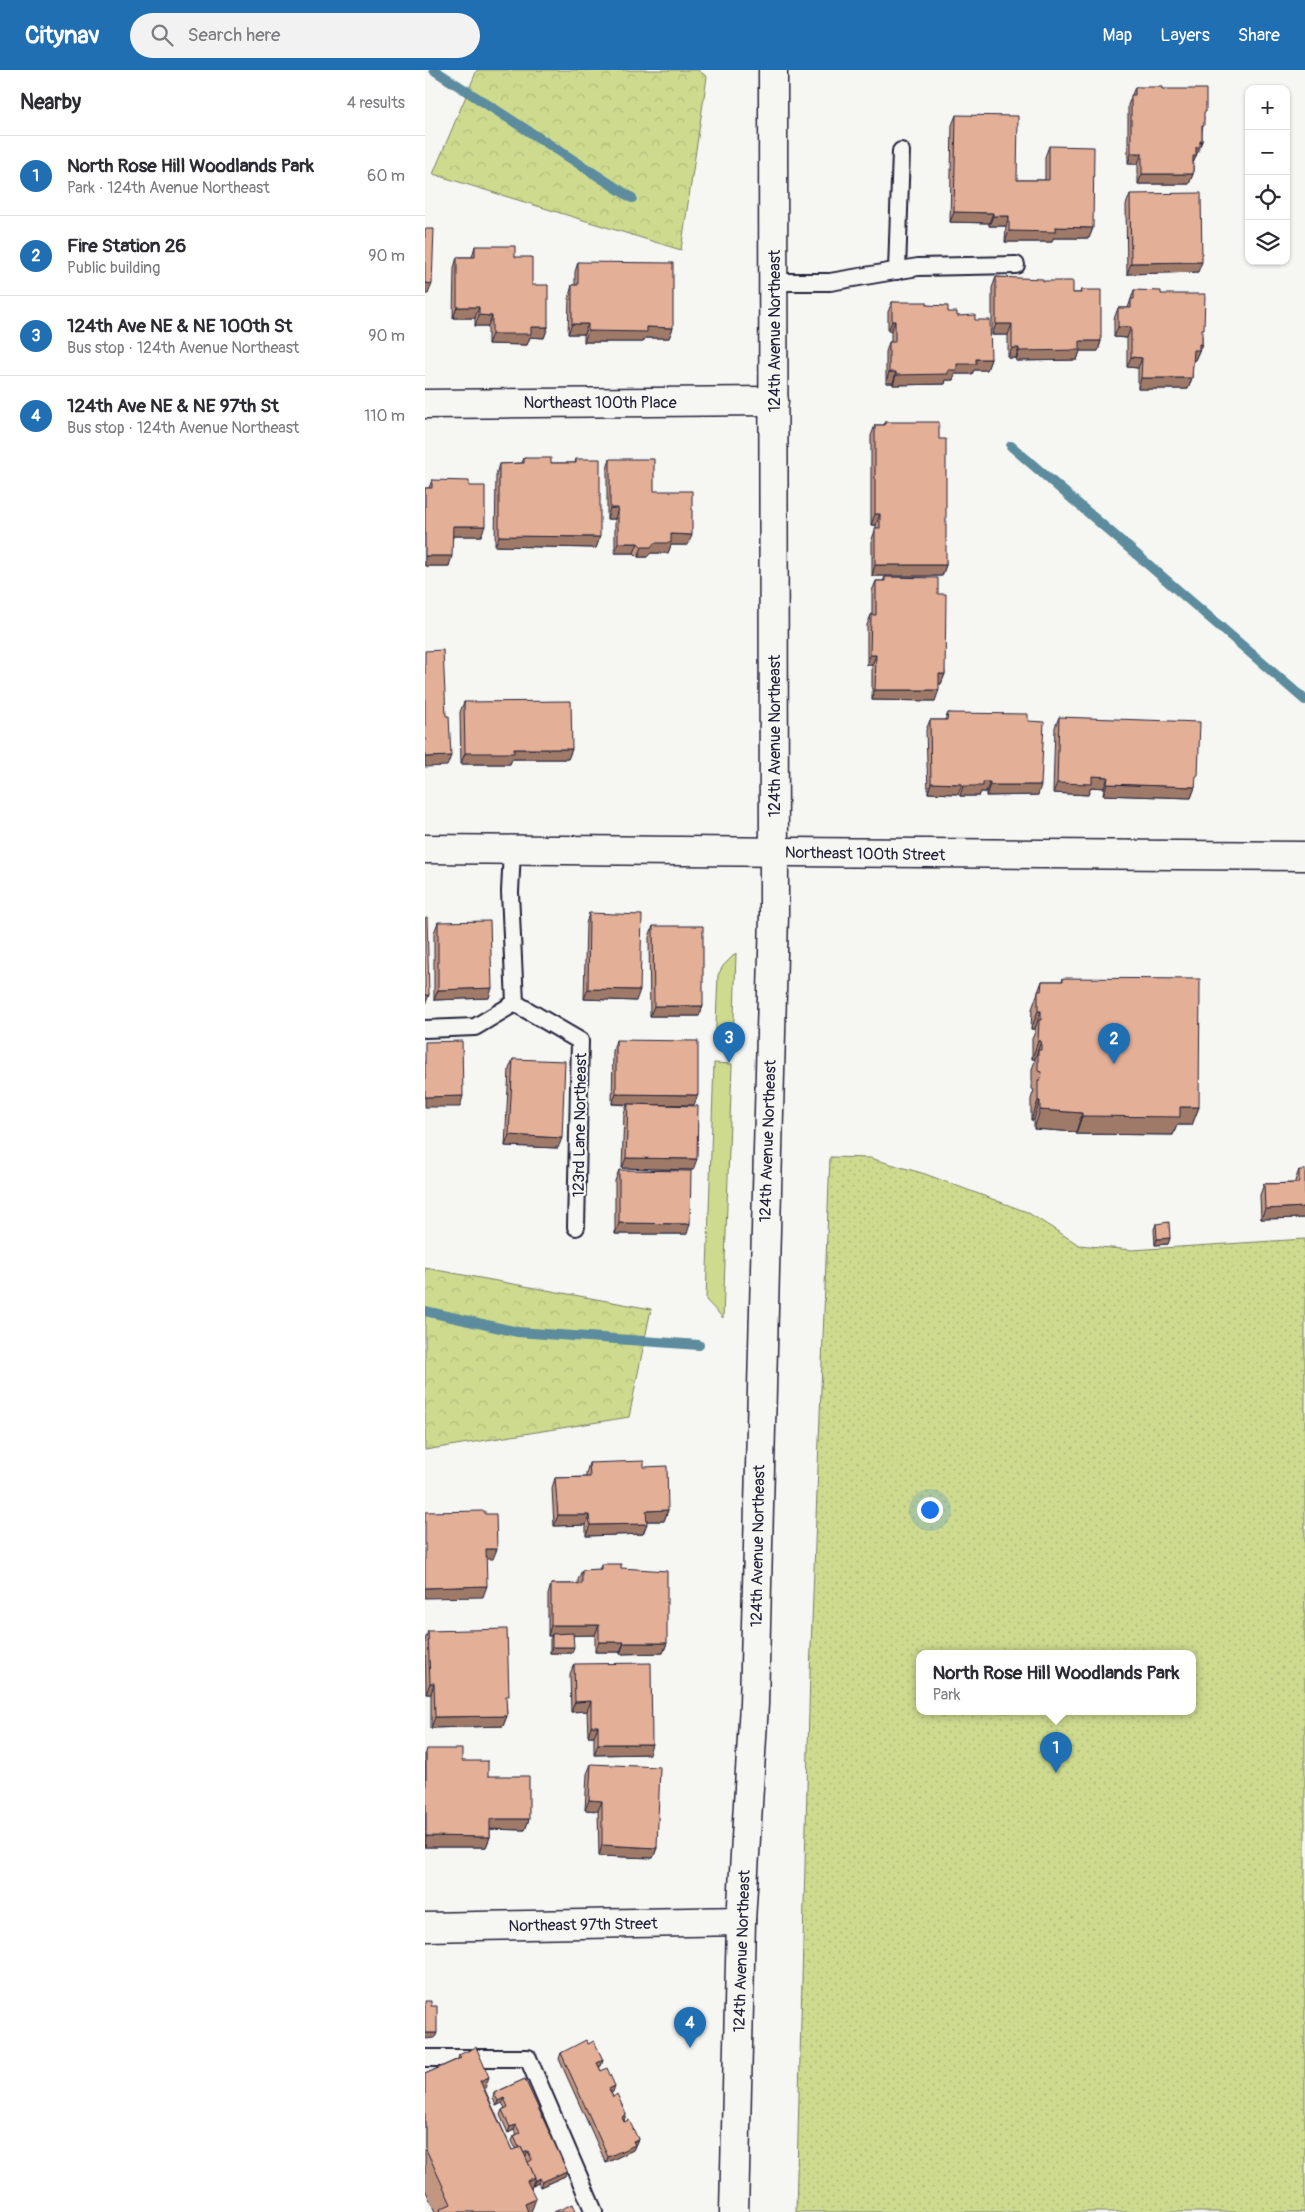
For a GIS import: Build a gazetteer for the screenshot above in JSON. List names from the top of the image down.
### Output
{
  "streets": {
    "main road": [
      "124th Avenue Northeast",
      "Northeast 100th Place",
      "Northeast 100th Street",
      "Northeast 97th Street"
    ],
    "lane": ["123rd Lane Northeast"]
  },
  "crossings": [
    ["124th Avenue Northeast", "Northeast 100th Place"],
    ["124th Avenue Northeast", "Northeast 100th Street"],
    ["124th Avenue Northeast", "Northeast 97th Street"]
  ],
  "page": {
    "header": "Citynav",
    "search": "Search here",
    "nav": ["Map", "Layers", "Share"],
    "heading": ["Nearby", "4 results"],
    "map_buttons": ["+", "−"],
    "list": [
      {
        "mark": "1",
        "name": "North Rose Hill Woodlands Park",
        "note": "Park · 124th Avenue Northeast",
        "value": "60 m"
      },
      {
        "mark": "2",
        "name": "Fire Station 26",
        "note": "Public building",
        "value": "90 m"
      },
      {
        "mark": "3",
        "name": "124th Ave NE & NE 100th St",
        "note": "Bus stop · 124th Avenue Northeast",
        "value": "90 m"
      },
      {
        "mark": "4",
        "name": "124th Ave NE & NE 97th St",
        "note": "Bus stop · 124th Avenue Northeast",
        "value": "110 m"
      }
    ],
    "pins": [
      "3",
      "2",
      "1",
      "4"
    ],
    "popup": ["North Rose Hill Woodlands Park", "Park"]
  }
}
